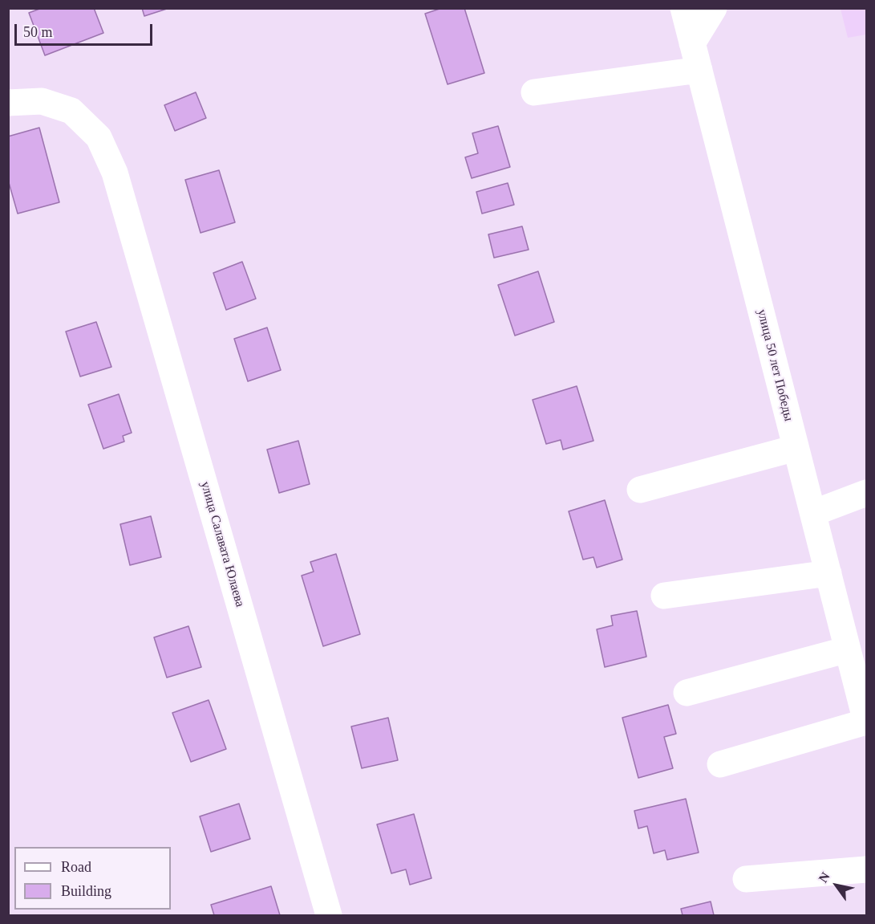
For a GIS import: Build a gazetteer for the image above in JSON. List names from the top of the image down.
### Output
{
  "streets": {
    "street": ["улица 50 лет Победы", "улица Салавата Юлаева"]
  },
  "legend": ["Road", "Building"],
  "scale_bar": "50 m",
  "north": "top left"
}
